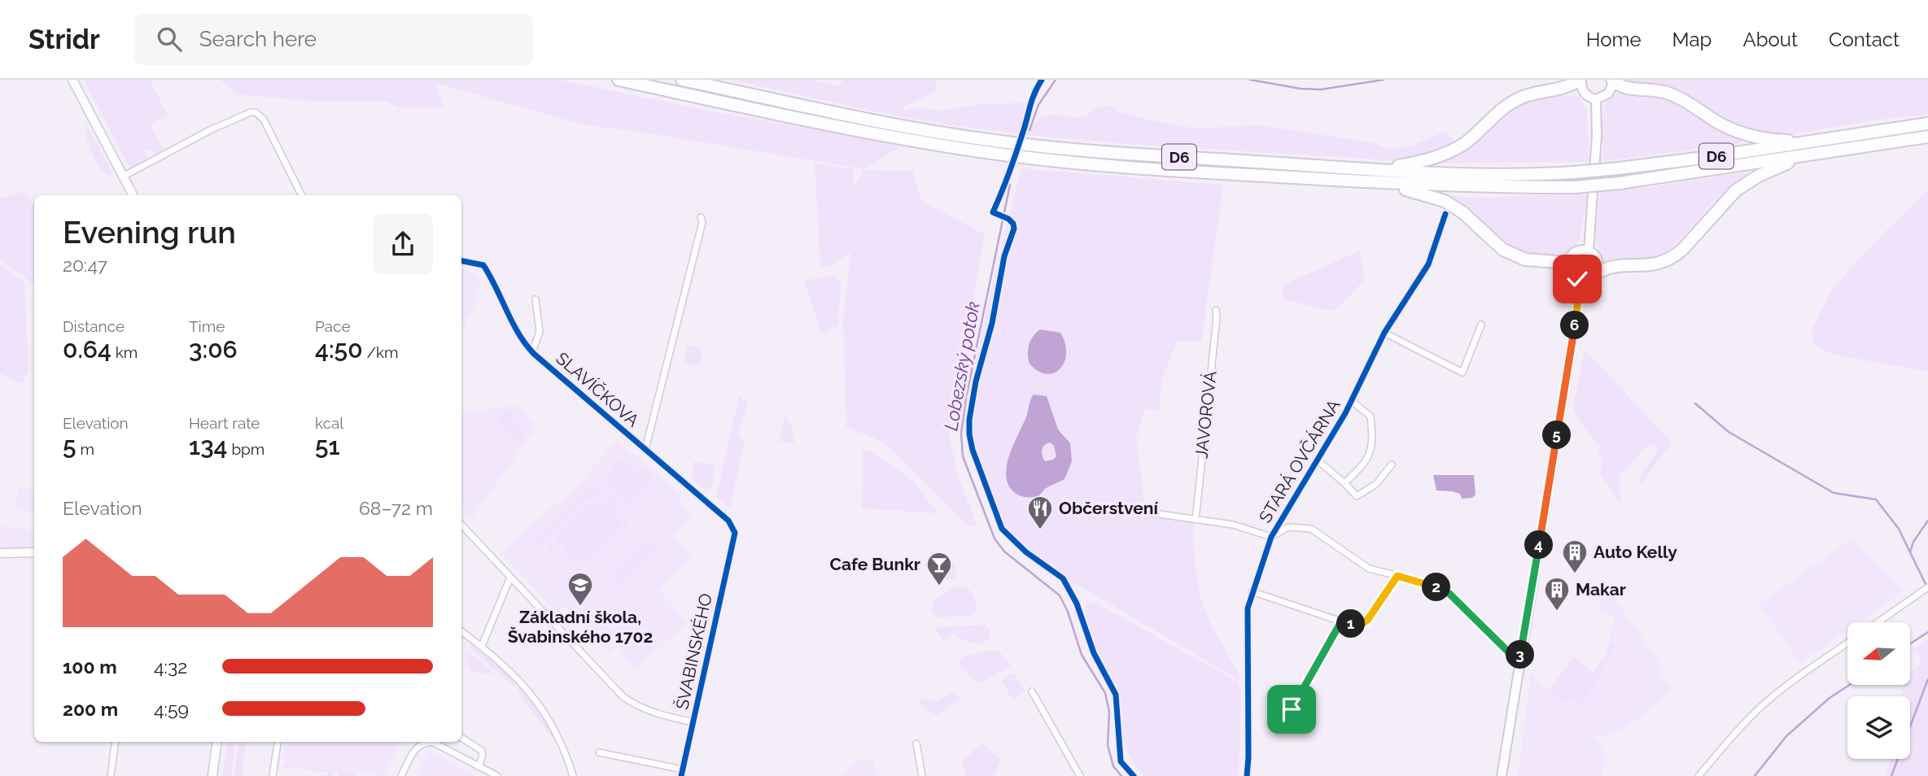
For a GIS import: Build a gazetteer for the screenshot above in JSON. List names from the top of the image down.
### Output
{
  "streets": {
    "highway": ["D6"],
    "street": [
      "SLAVÍČKOVA",
      "JAVOROVÁ",
      "STARÁ OVČÁRNA",
      "ŠVABINSKÉHO"
    ]
  },
  "crossings": [
    ["SLAVÍČKOVA", "ŠVABINSKÉHO"],
    ["JAVOROVÁ", "STARÁ OVČÁRNA"]
  ],
  "water": ["Lobezský potok"],
  "places": {
    "restaurant": ["Občerstvení"],
    "building": ["Auto Kelly", "Makar"],
    "bar": ["Cafe Bunkr"],
    "school or university": ["Základní škola, Švabinského 1702"]
  },
  "north": "left",
  "page": {
    "header": "Stridr",
    "search": "Search here",
    "nav": [
      "Home",
      "Map",
      "About",
      "Contact"
    ],
    "heading": ["Evening run", "20:47"],
    "stats": [
      ["Distance", "0.64 km"],
      ["Time", "3:06"],
      ["Pace", "4:50 /km"],
      ["Elevation", "5 m"],
      ["Heart rate", "134 bpm"],
      ["kcal", "51"]
    ],
    "pins": [
      "6",
      "5",
      "4",
      "2",
      "1",
      "3"
    ],
    "chart": ["Elevation", "68–72 m"],
    "list": [
      {
        "name": "100 m",
        "note": "4:32"
      },
      {
        "name": "200 m",
        "note": "4:59"
      }
    ]
  }
}
